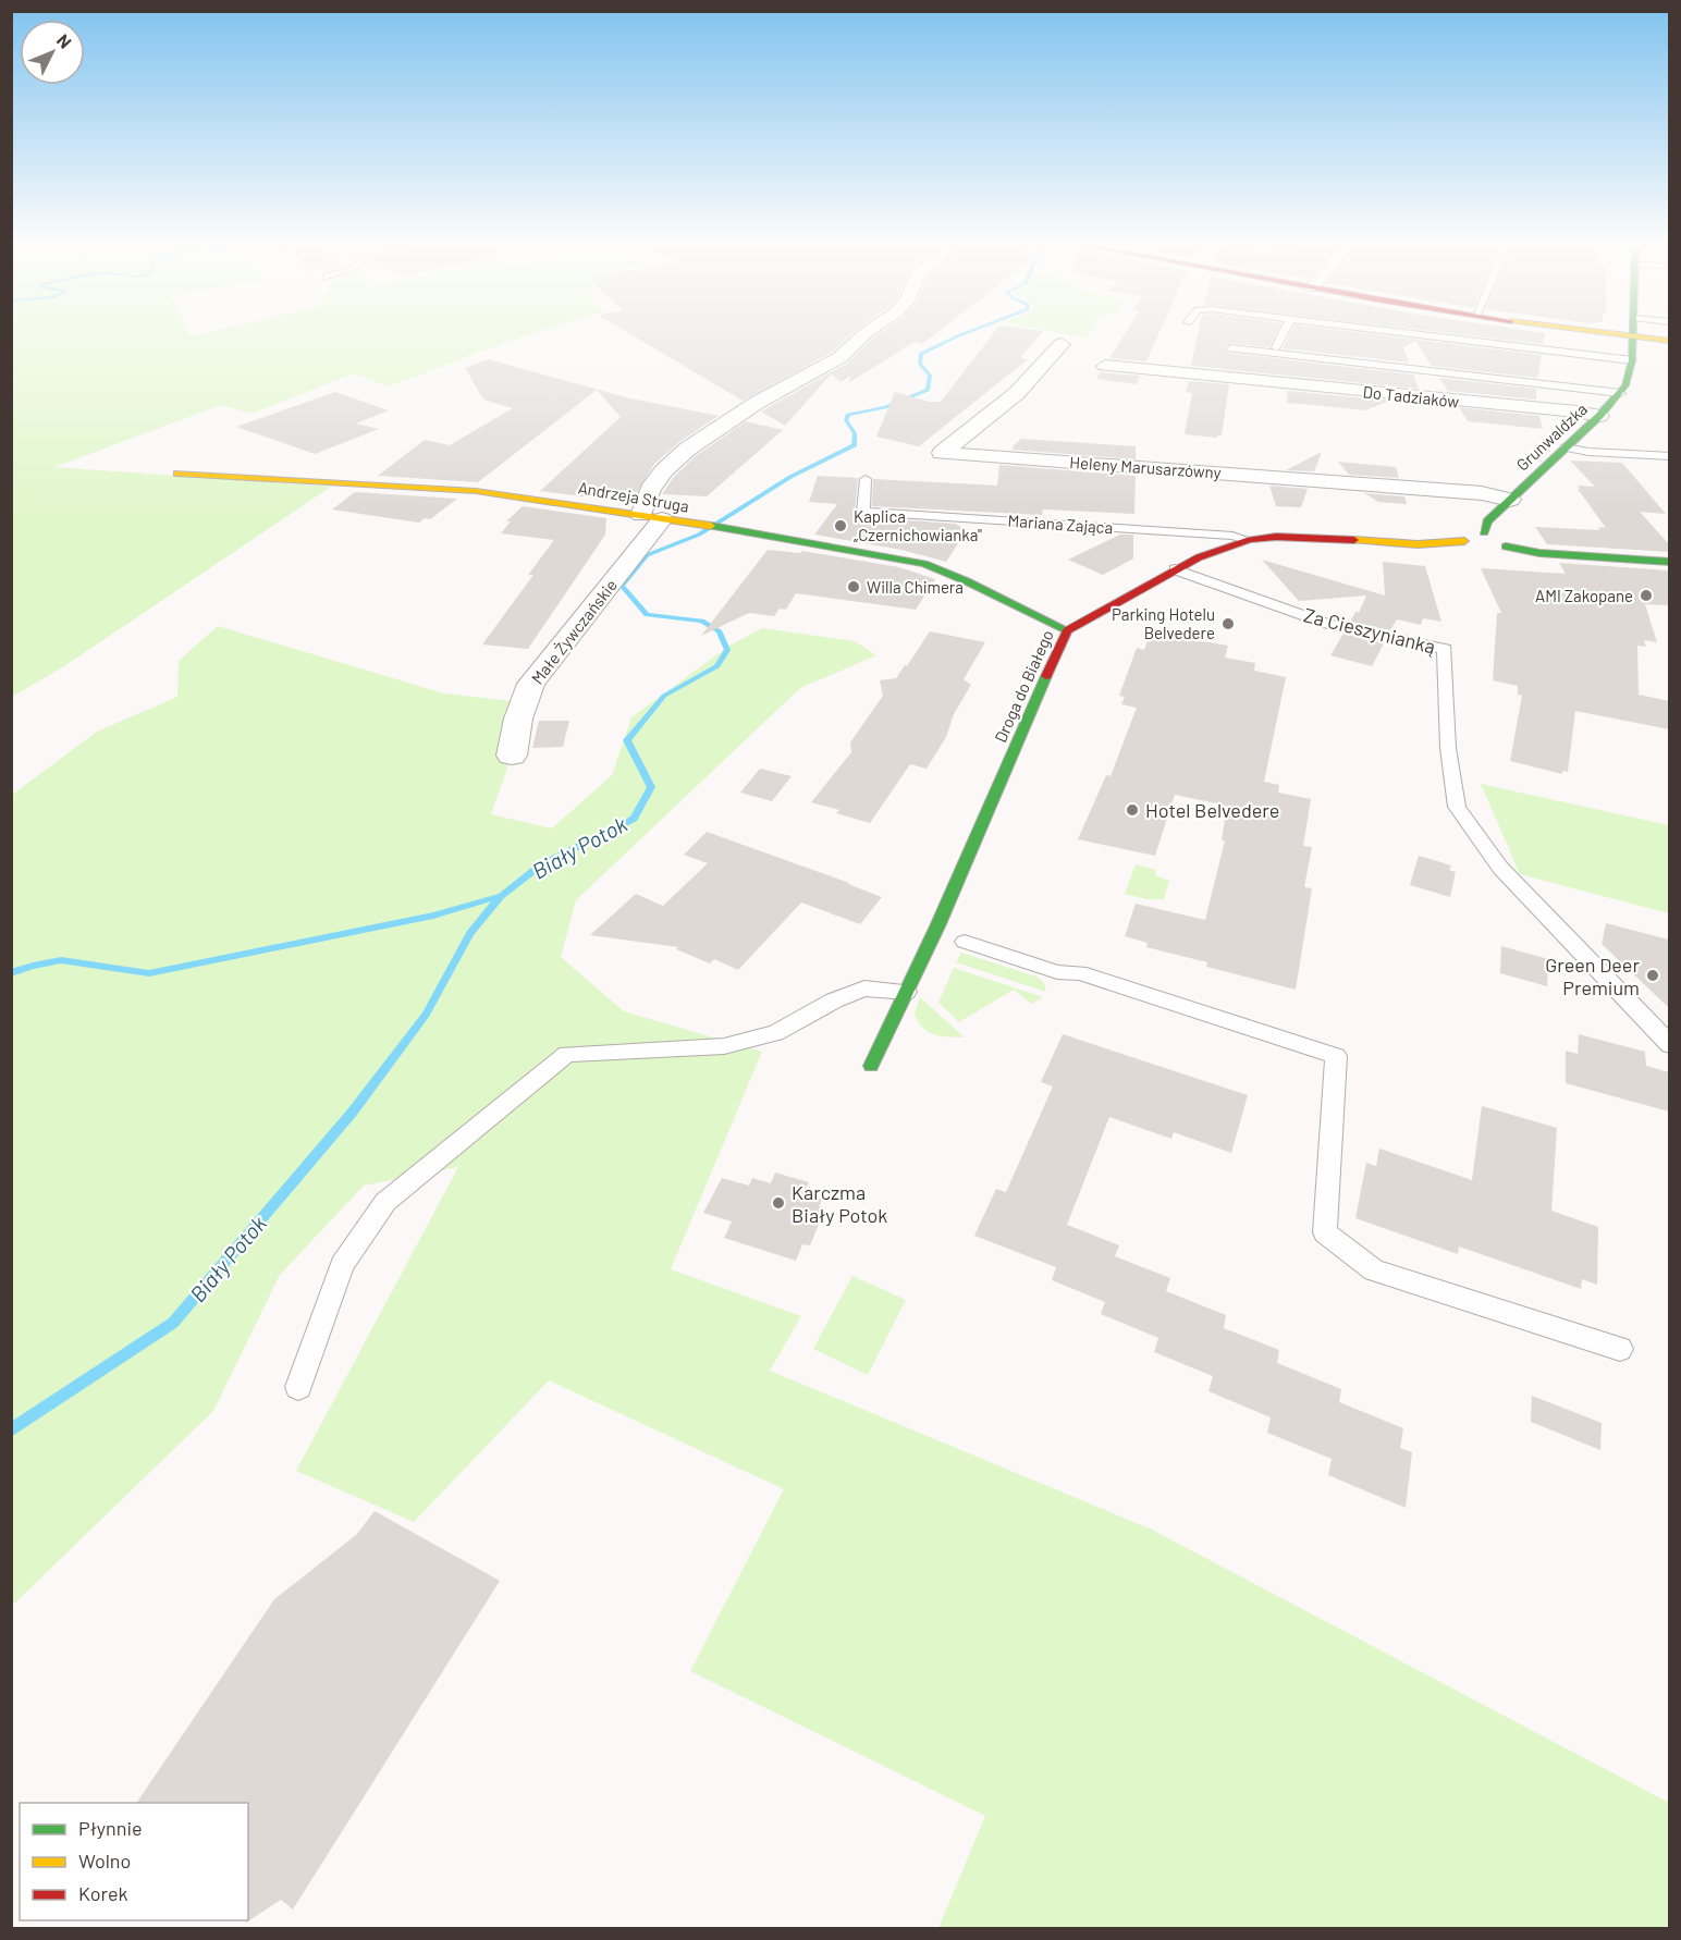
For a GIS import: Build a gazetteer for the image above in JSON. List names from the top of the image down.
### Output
{
  "streets": {
    "street": [
      "Do Tadziaków",
      "Grunwaldzka",
      "Heleny Marusarzówny",
      "Andrzeja Struga",
      "Małe Żywczańskie",
      "Droga do Białego"
    ],
    "lane": ["Mariana Zająca", "Za Cieszynianką"]
  },
  "crossings": [
    ["Do Tadziaków", "Grunwaldzka"],
    ["Grunwaldzka", "Heleny Marusarzówny"],
    ["Andrzeja Struga", "Małe Żywczańskie"],
    ["Andrzeja Struga", "Droga do Białego"],
    ["Mariana Zająca", "Droga do Białego"],
    ["Za Cieszynianką", "Droga do Białego"]
  ],
  "water": ["Biały Potok"],
  "places": [
    "Kaplica „Czernichowianka\"",
    "Willa Chimera",
    "AMI Zakopane",
    "Parking Hotelu Belvedere",
    "Hotel Belvedere",
    "Green Deer Premium",
    "Karczma Biały Potok"
  ],
  "legend": ["Płynnie", "Wolno", "Korek"],
  "north": "top right"
}
